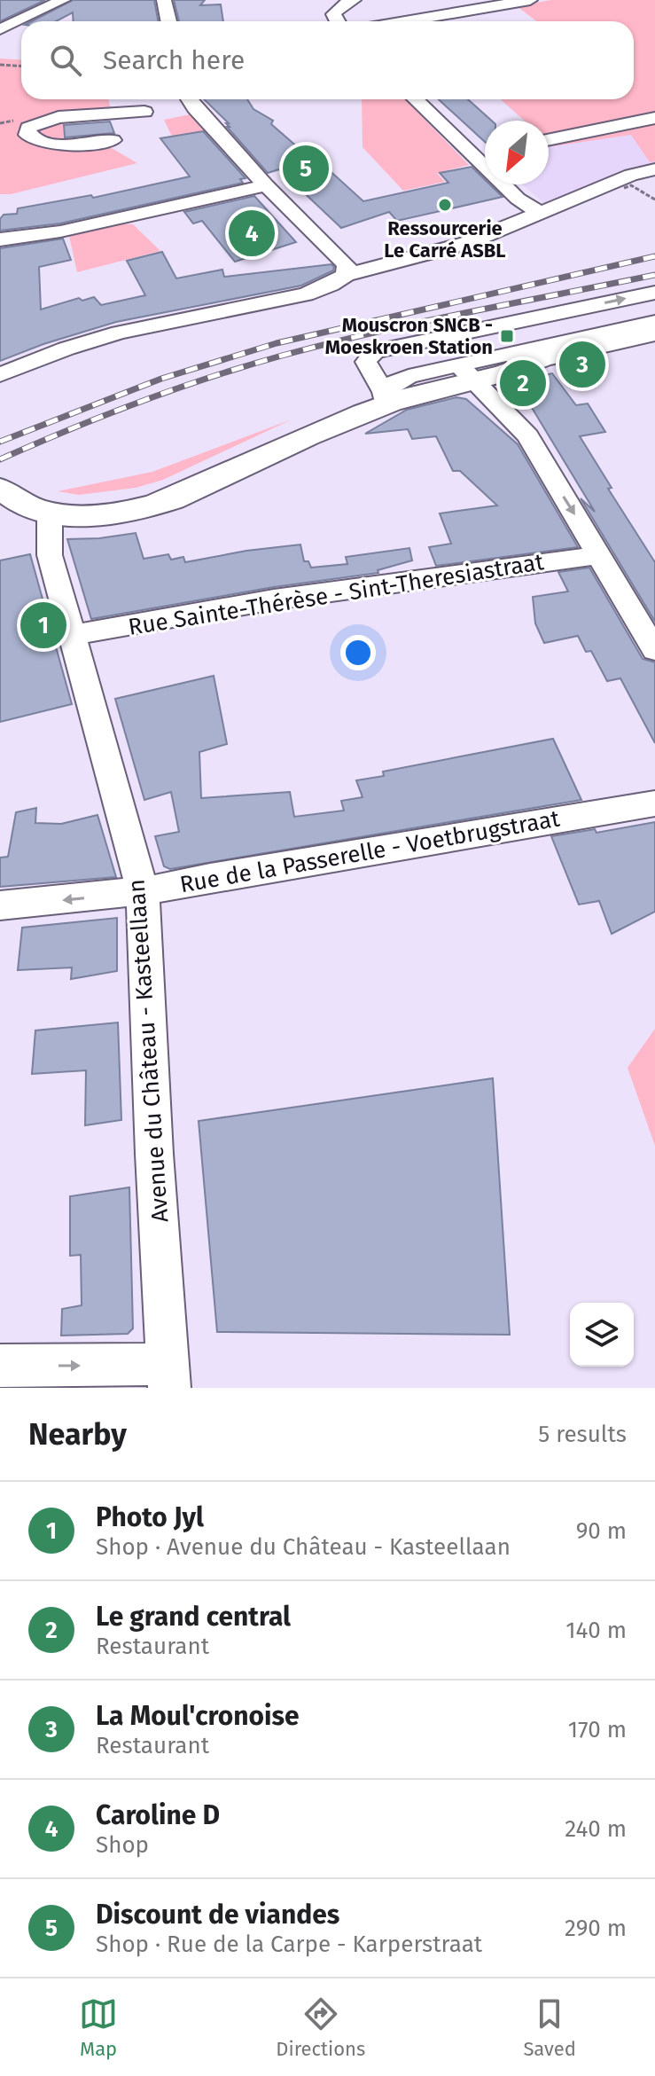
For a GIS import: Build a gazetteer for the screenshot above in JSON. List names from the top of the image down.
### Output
{
  "streets": {
    "street": ["Rue Sainte-Thérèse - Sint-Theresiastraat", "Rue de la Passerelle - Voetbrugstraat", "Avenue du Château - Kasteellaan"]
  },
  "crossings": [
    ["Rue Sainte-Thérèse - Sint-Theresiastraat", "Avenue du Château - Kasteellaan"],
    ["Rue de la Passerelle - Voetbrugstraat", "Avenue du Château - Kasteellaan"]
  ],
  "places": {
    "other": ["Ressourcerie Le Carré ASBL"],
    "transit": ["Mouscron SNCB - Moeskroen Station"]
  },
  "north": "bottom left",
  "page": {
    "search": "Search here",
    "pins": [
      "5",
      "4",
      "3",
      "2",
      "1"
    ],
    "heading": ["Nearby", "5 results"],
    "list": [
      {
        "mark": "1",
        "name": "Photo Jyl",
        "note": "Shop · Avenue du Château - Kasteellaan",
        "value": "90 m"
      },
      {
        "mark": "2",
        "name": "Le grand central",
        "note": "Restaurant",
        "value": "140 m"
      },
      {
        "mark": "3",
        "name": "La Moul'cronoise",
        "note": "Restaurant",
        "value": "170 m"
      },
      {
        "mark": "4",
        "name": "Caroline D",
        "note": "Shop",
        "value": "240 m"
      },
      {
        "mark": "5",
        "name": "Discount de viandes",
        "note": "Shop · Rue de la Carpe - Karperstraat",
        "value": "290 m"
      }
    ],
    "nav": ["Map", "Directions", "Saved"]
  }
}
